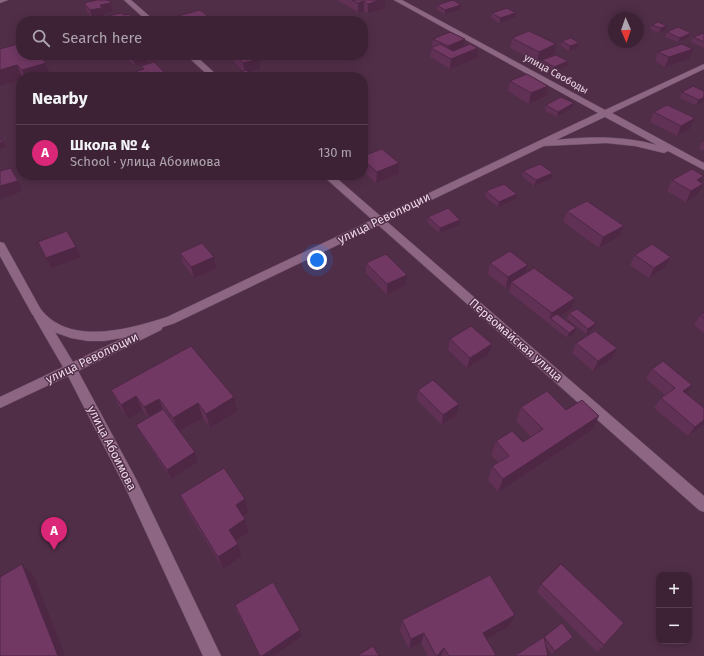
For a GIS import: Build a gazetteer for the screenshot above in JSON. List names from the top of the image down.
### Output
{
  "streets": {
    "street": [
      "улица Свободы",
      "улица Революции",
      "Первомайская улица",
      "улица Абоимова"
    ]
  },
  "crossings": [
    ["улица Свободы", "улица Революции"],
    ["улица Революции", "Первомайская улица"],
    ["улица Революции", "улица Абоимова"]
  ],
  "north": "bottom",
  "page": {
    "search": "Search here",
    "heading": "Nearby",
    "list": [
      {
        "mark": "A",
        "name": "Школа № 4",
        "note": "School · улица Абоимова",
        "value": "130 m"
      }
    ],
    "pins": "A",
    "map_buttons": ["+", "−"]
  }
}
